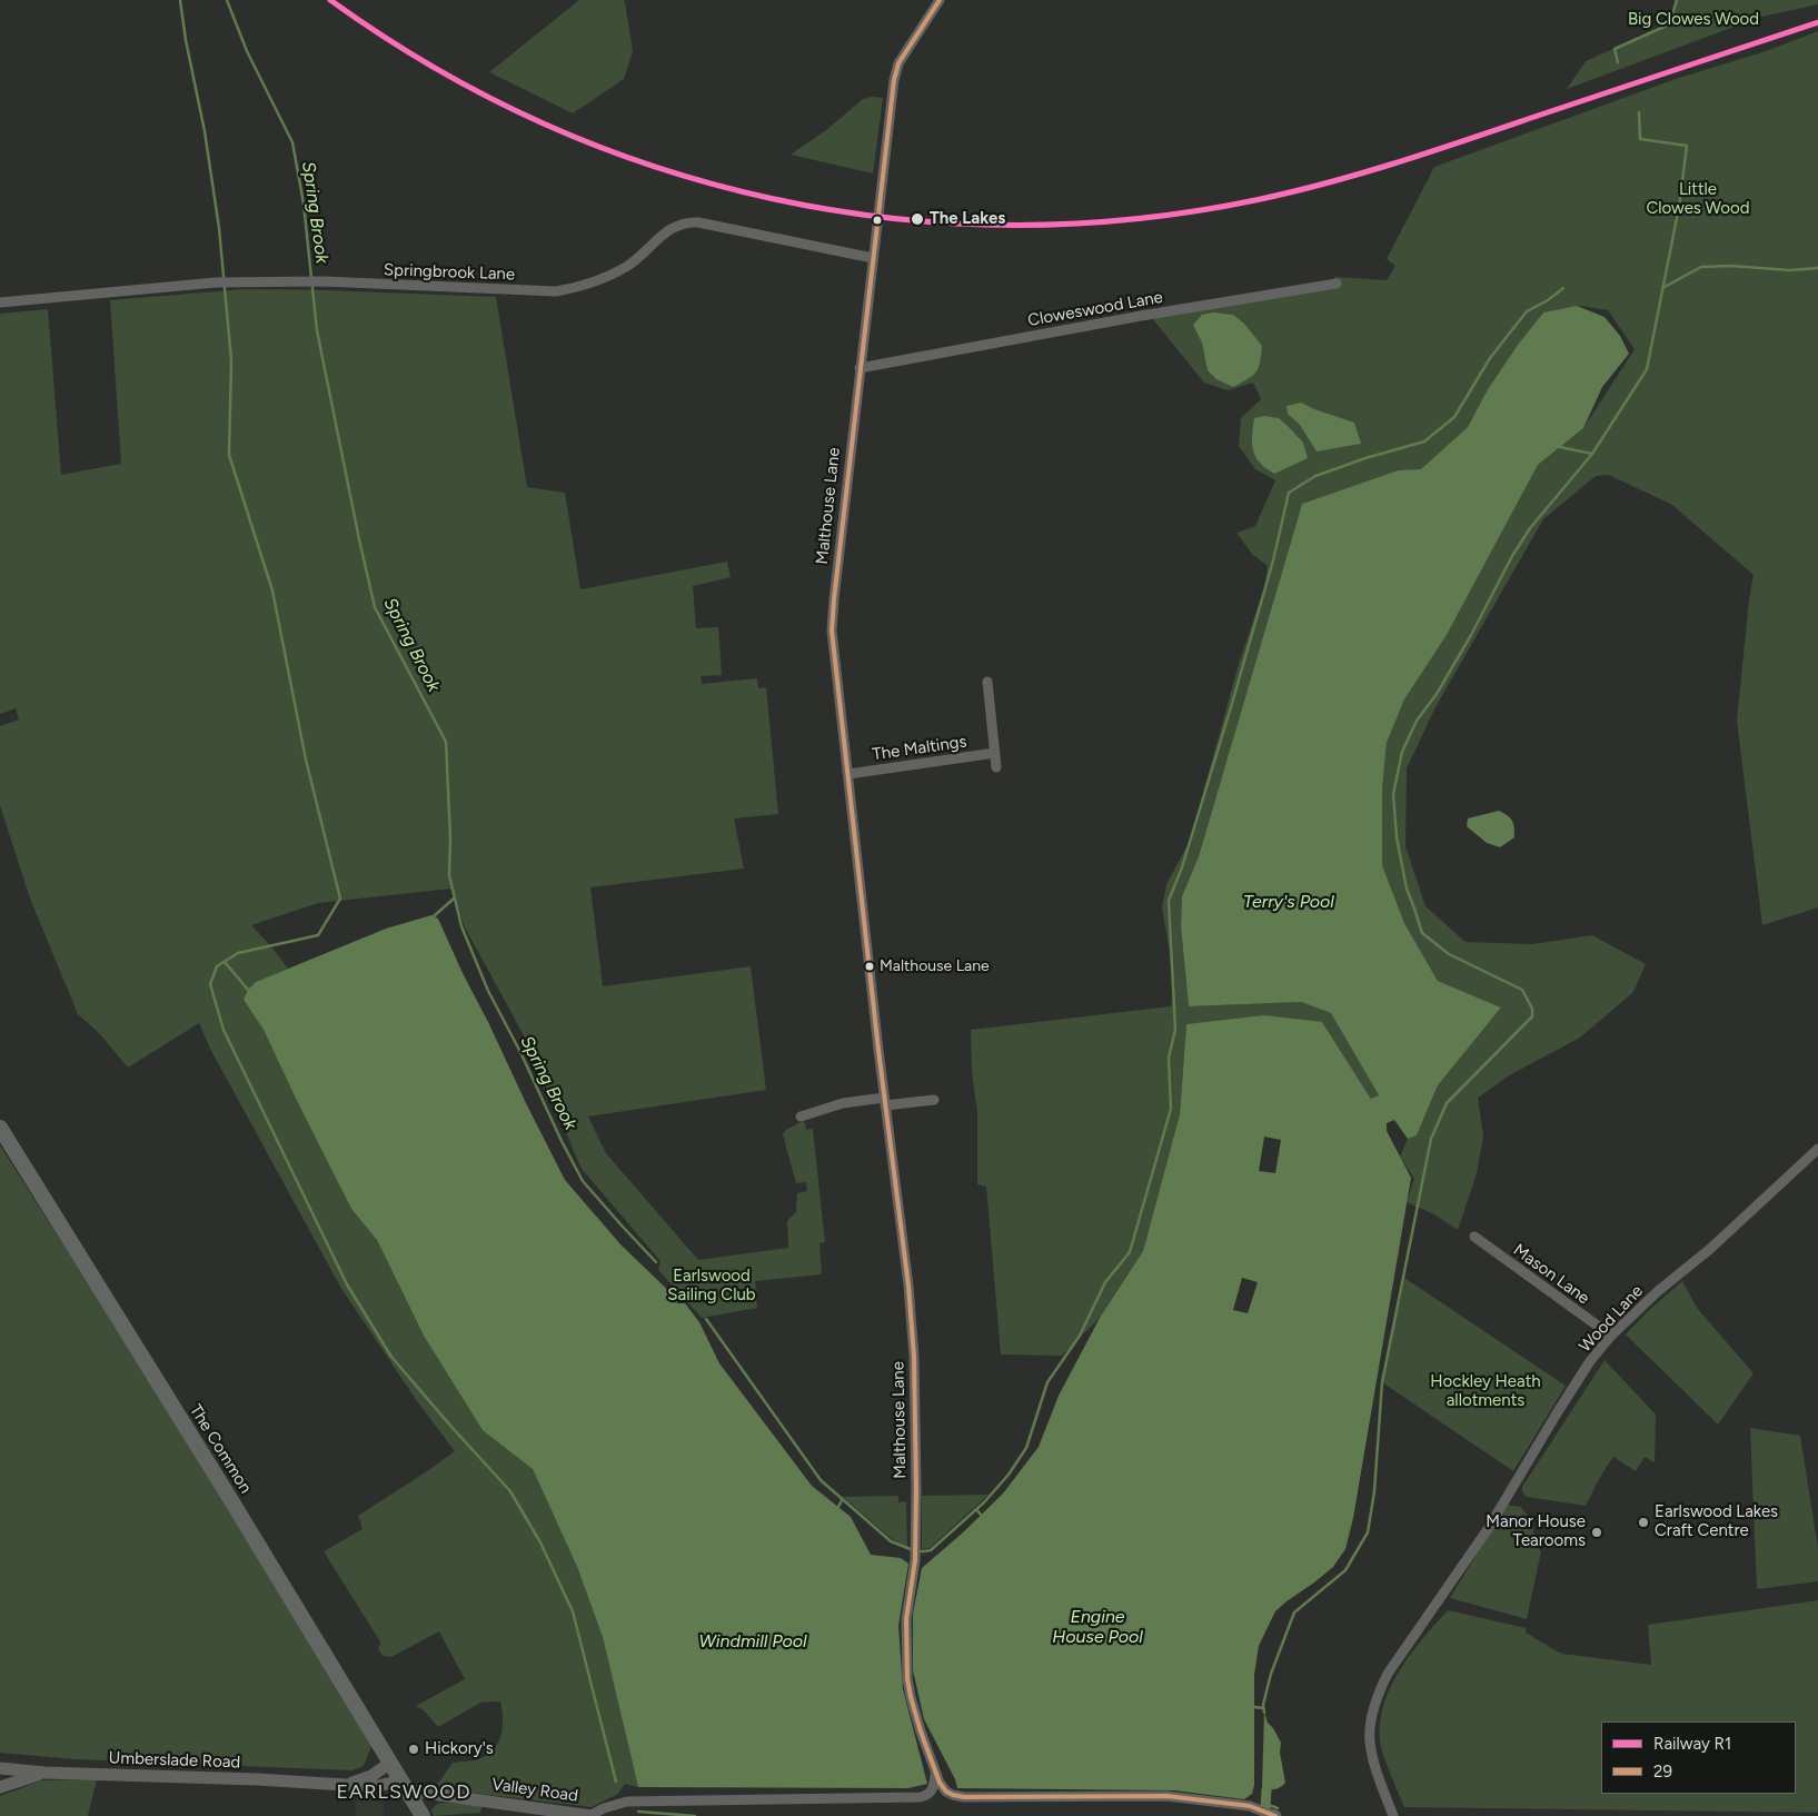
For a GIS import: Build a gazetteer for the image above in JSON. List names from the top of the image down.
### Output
{
  "streets": {
    "main road": ["The Common"],
    "street": [
      "Springbrook Lane",
      "Cloweswood Lane",
      "Malthouse Lane",
      "The Maltings",
      "Mason Lane",
      "Wood Lane",
      "Umberslade Road",
      "Valley Road"
    ]
  },
  "crossings": [
    ["Springbrook Lane", "Malthouse Lane"],
    ["Cloweswood Lane", "Malthouse Lane"],
    ["Malthouse Lane", "The Maltings"],
    ["Mason Lane", "Wood Lane"],
    ["The Common", "Umberslade Road"],
    ["The Common", "Valley Road"],
    ["Umberslade Road", "Valley Road"]
  ],
  "districts": ["EARLSWOOD"],
  "water": [
    "Spring Brook",
    "Terry's Pool",
    "Engine House Pool",
    "Windmill Pool"
  ],
  "parks": [
    "Big Clowes Wood",
    "Little Clowes Wood",
    "Earlswood Sailing Club",
    "Hockley Heath allotments"
  ],
  "places": [
    "The Lakes",
    "Malthouse Lane",
    "Earlswood Lakes Craft Centre",
    "Manor House Tearooms",
    "Hickory's"
  ],
  "lines": ["rail line R1", "transit line 29"],
  "legend": ["Railway R1", "29"]
}
